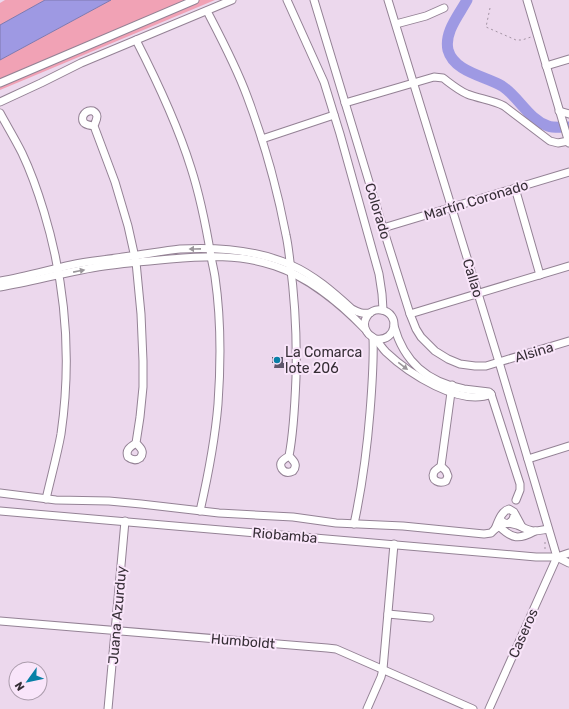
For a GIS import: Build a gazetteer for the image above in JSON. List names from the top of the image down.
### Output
{
  "streets": {
    "street": [
      "Martín Coronado",
      "Colorado",
      "Callao",
      "Alsina",
      "Riobamba",
      "Juana Azurduy",
      "Caseros",
      "Humboldt"
    ]
  },
  "crossings": [
    ["Martín Coronado", "Colorado"],
    ["Martín Coronado", "Callao"],
    ["Colorado", "Callao"],
    ["Colorado", "Alsina"],
    ["Callao", "Alsina"],
    ["Callao", "Riobamba"],
    ["Callao", "Caseros"],
    ["Riobamba", "Juana Azurduy"],
    ["Riobamba", "Caseros"],
    ["Juana Azurduy", "Humboldt"]
  ],
  "places": ["La Comarca lote 206"],
  "north": "bottom left"
}
